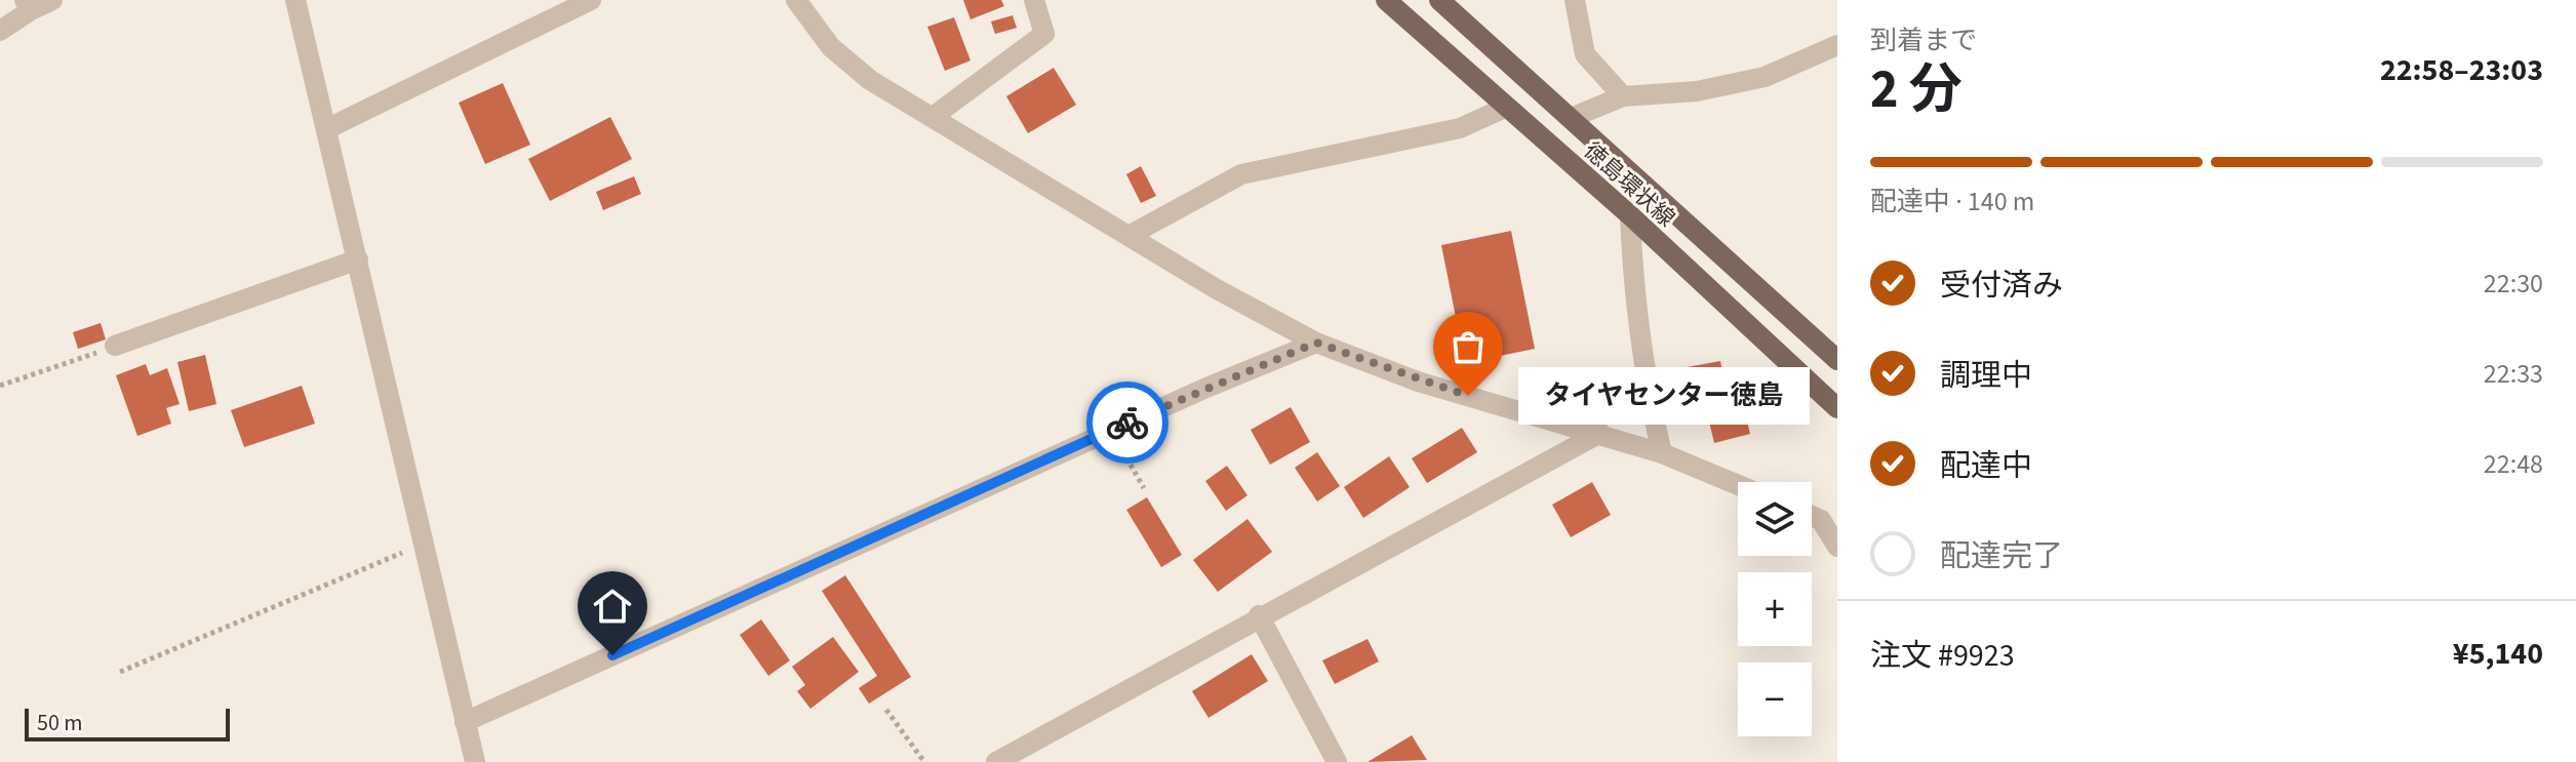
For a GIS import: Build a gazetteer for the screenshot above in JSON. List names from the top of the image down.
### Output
{
  "streets": {
    "main road": ["徳島環状線"]
  },
  "places": ["タイヤセンター徳島"],
  "scale_bar": "50 m",
  "page": {
    "heading": ["2 分", "到着まで", "22:58–23:03"],
    "panel": ["注文 #9923", "¥5,140"],
    "bar": "配達中 · 140 m",
    "list": [
      ["受付済み", "22:30"],
      ["調理中", "22:33"],
      ["配達中", "22:48"],
      "配達完了"
    ],
    "bubble": "タイヤセンター徳島",
    "map_buttons": ["+", "−"],
    "scale": "50 m"
  }
}
